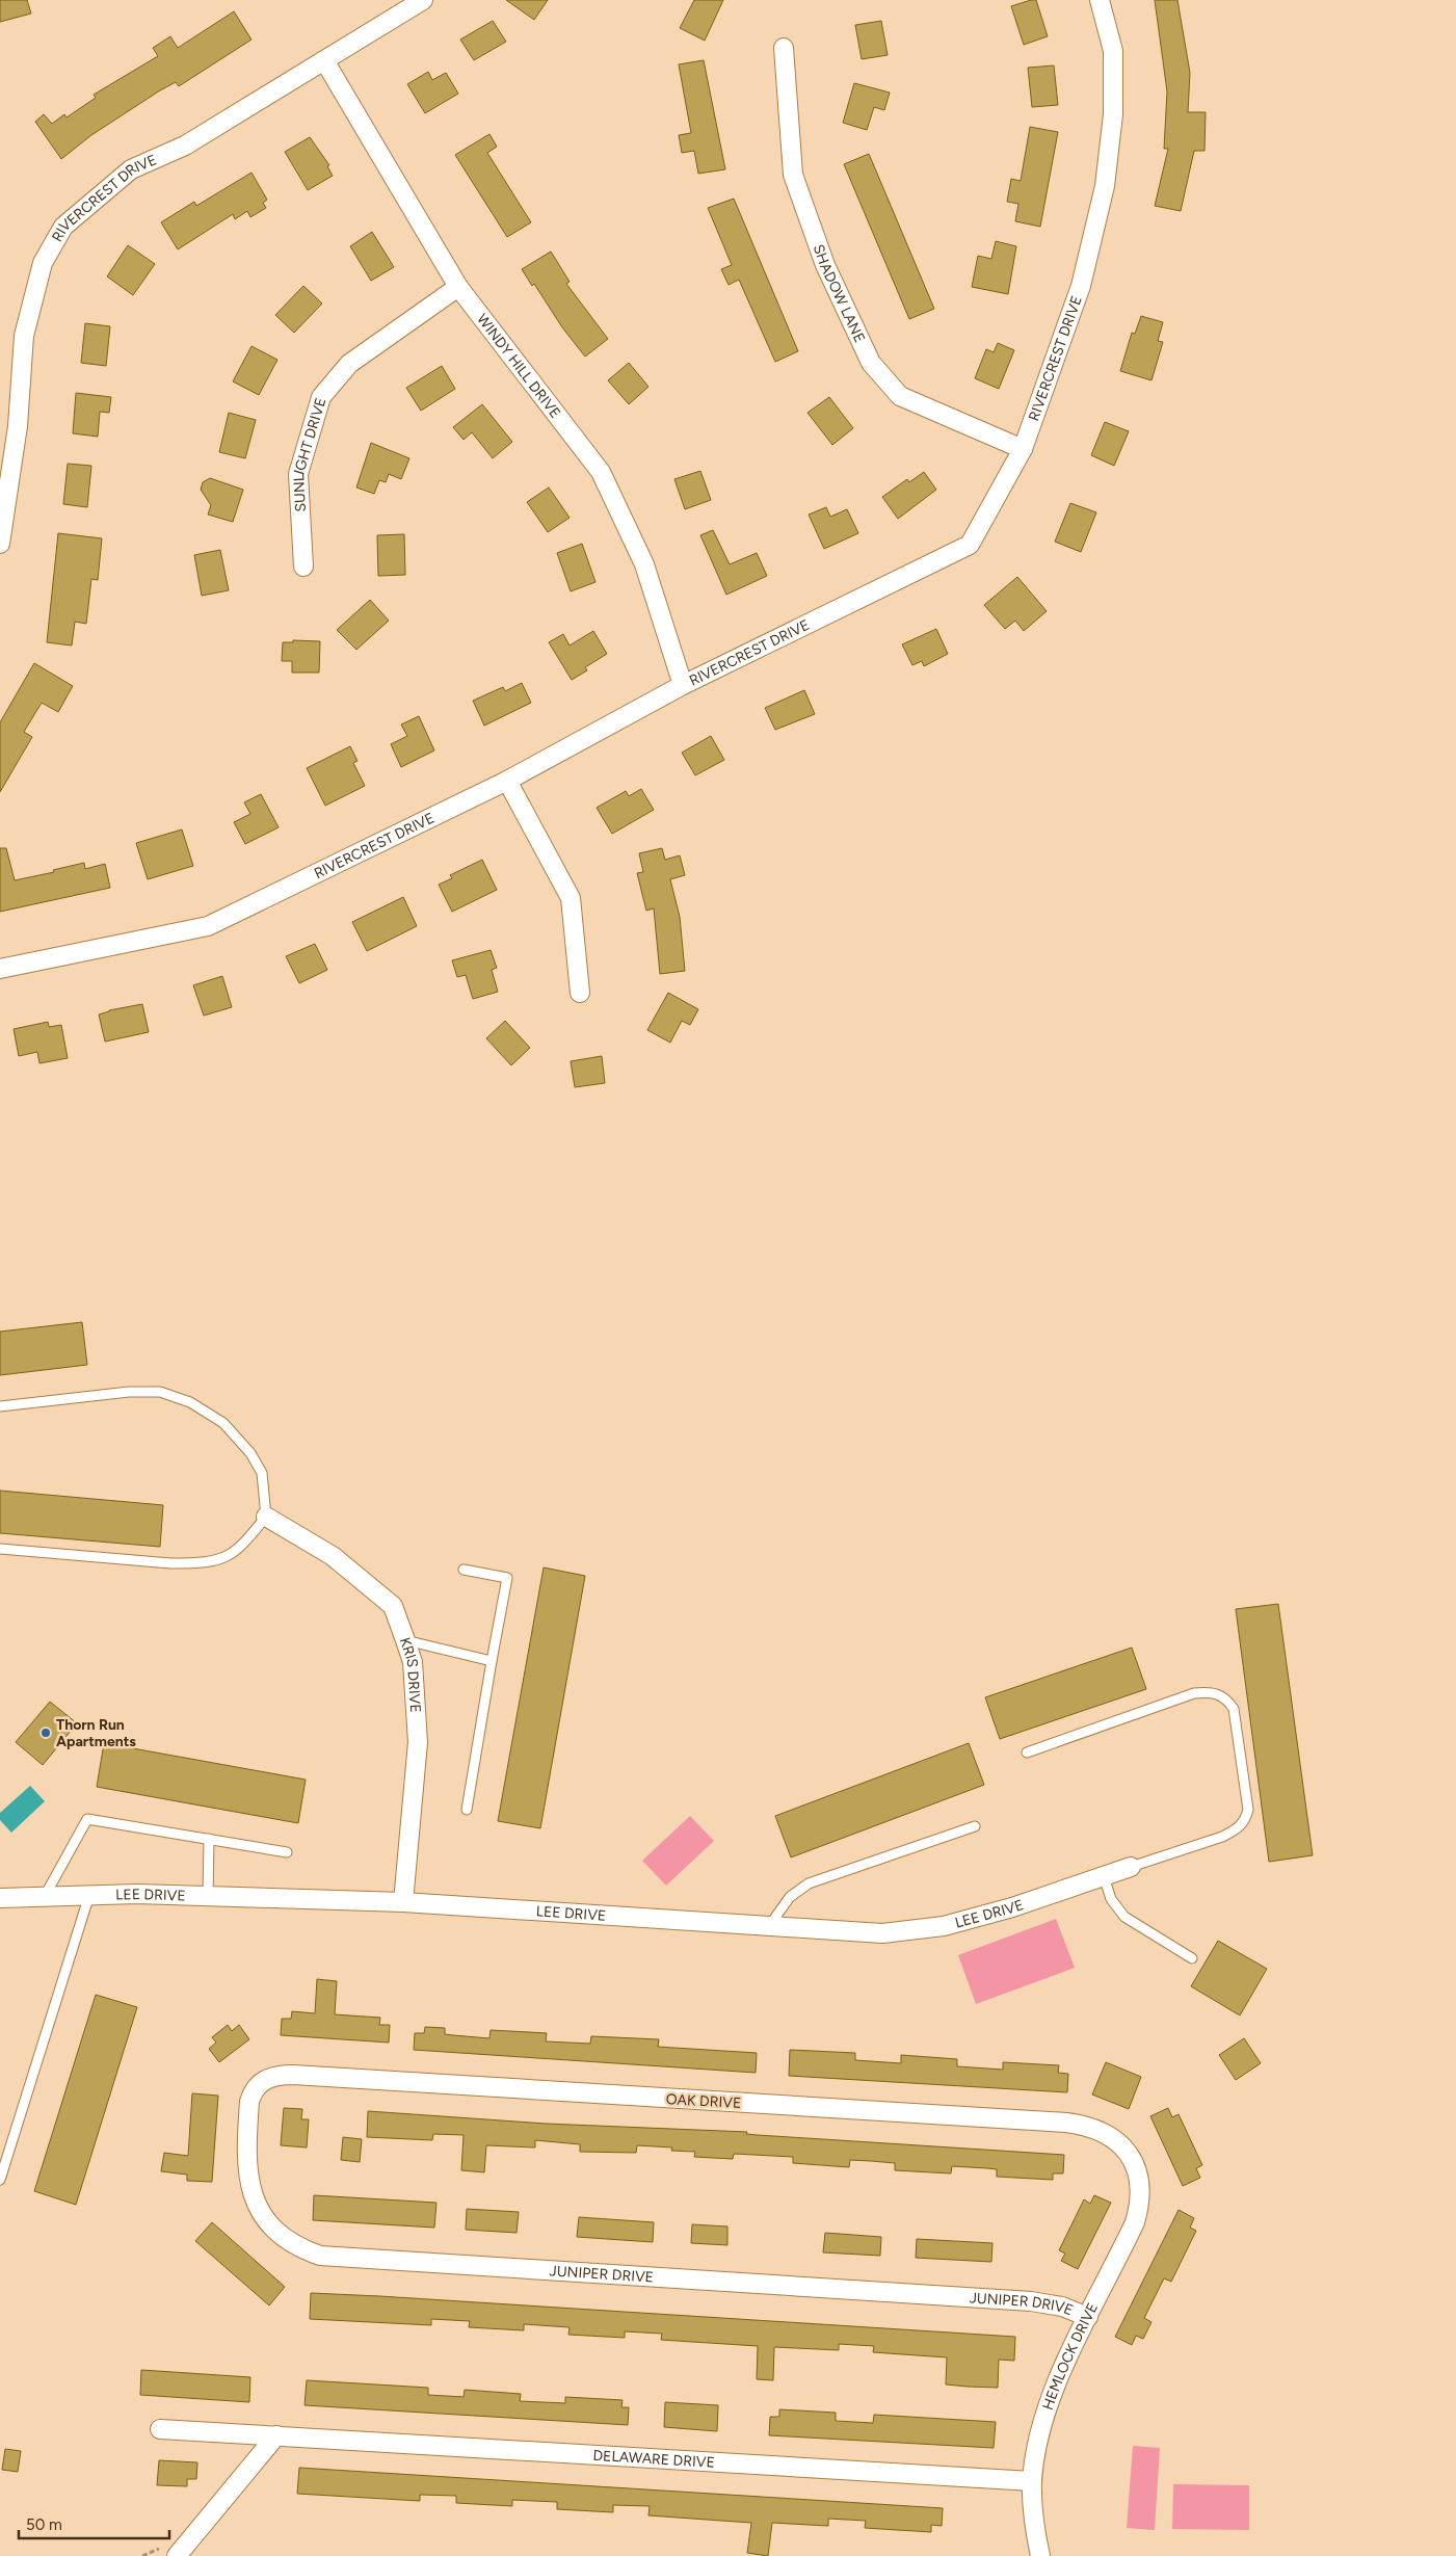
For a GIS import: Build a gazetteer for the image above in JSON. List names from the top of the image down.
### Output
{
  "streets": {
    "street": [
      "RIVERCREST DRIVE",
      "SHADOW LANE",
      "WINDY HILL DRIVE",
      "SUNLIGHT DRIVE",
      "KRIS DRIVE",
      "LEE DRIVE",
      "OAK DRIVE",
      "JUNIPER DRIVE",
      "HEMLOCK DRIVE",
      "DELAWARE DRIVE"
    ]
  },
  "crossings": [
    ["RIVERCREST DRIVE", "SHADOW LANE"],
    ["RIVERCREST DRIVE", "WINDY HILL DRIVE"],
    ["WINDY HILL DRIVE", "SUNLIGHT DRIVE"],
    ["KRIS DRIVE", "LEE DRIVE"],
    ["OAK DRIVE", "JUNIPER DRIVE"],
    ["OAK DRIVE", "HEMLOCK DRIVE"],
    ["JUNIPER DRIVE", "HEMLOCK DRIVE"],
    ["HEMLOCK DRIVE", "DELAWARE DRIVE"]
  ],
  "places": ["Thorn Run Apartments"],
  "scale_bar": "50 m"
}
